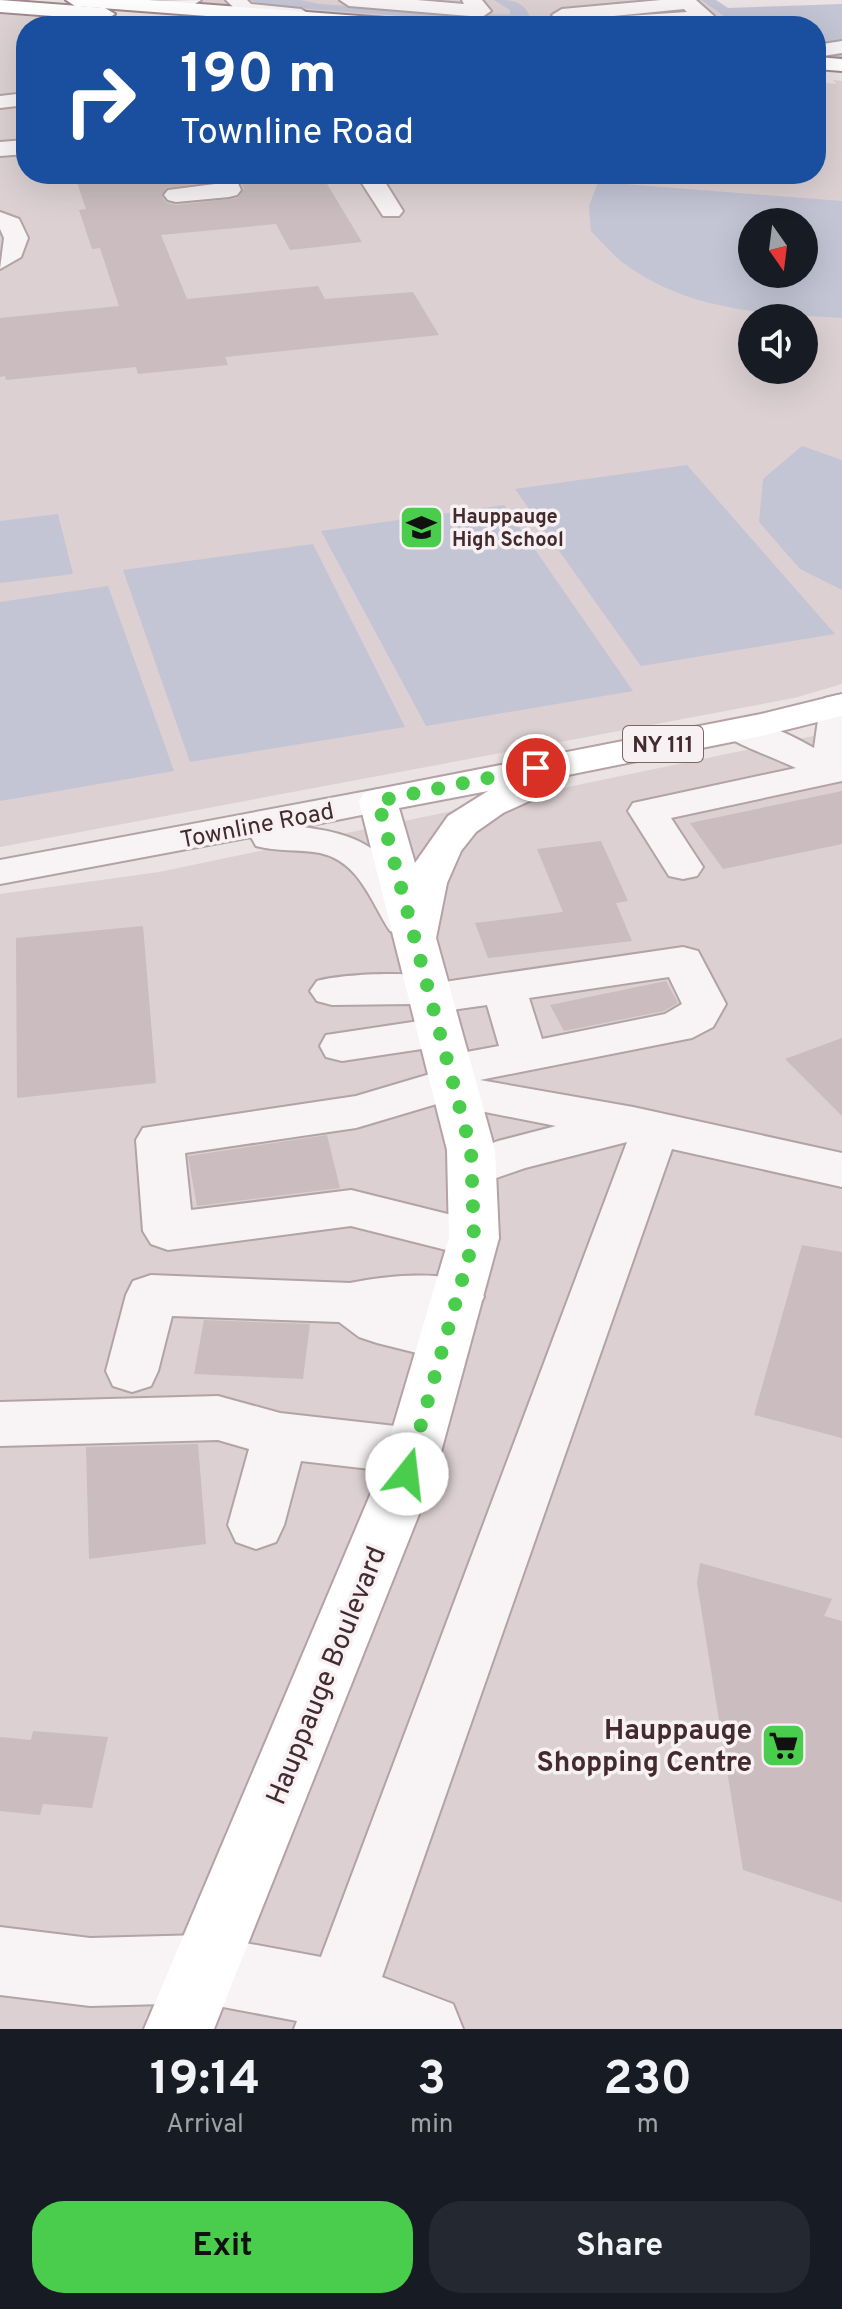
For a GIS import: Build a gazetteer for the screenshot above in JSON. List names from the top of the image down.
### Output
{
  "streets": {
    "main road": ["NY 111", "Townline Road", "Hauppauge Boulevard"]
  },
  "crossings": [
    ["NY 111", "Townline Road"],
    ["NY 111", "Hauppauge Boulevard"],
    ["Townline Road", "Hauppauge Boulevard"]
  ],
  "places": {
    "school or university": ["Hauppauge High School"],
    "supermarket": ["Hauppauge Shopping Centre"]
  },
  "north": "bottom",
  "page": {
    "turn": ["190 m", "Townline Road"],
    "eta": [
      "19:14",
      "Arrival",
      "3",
      "min",
      "230",
      "m"
    ],
    "buttons": ["Exit", "Share"]
  }
}
